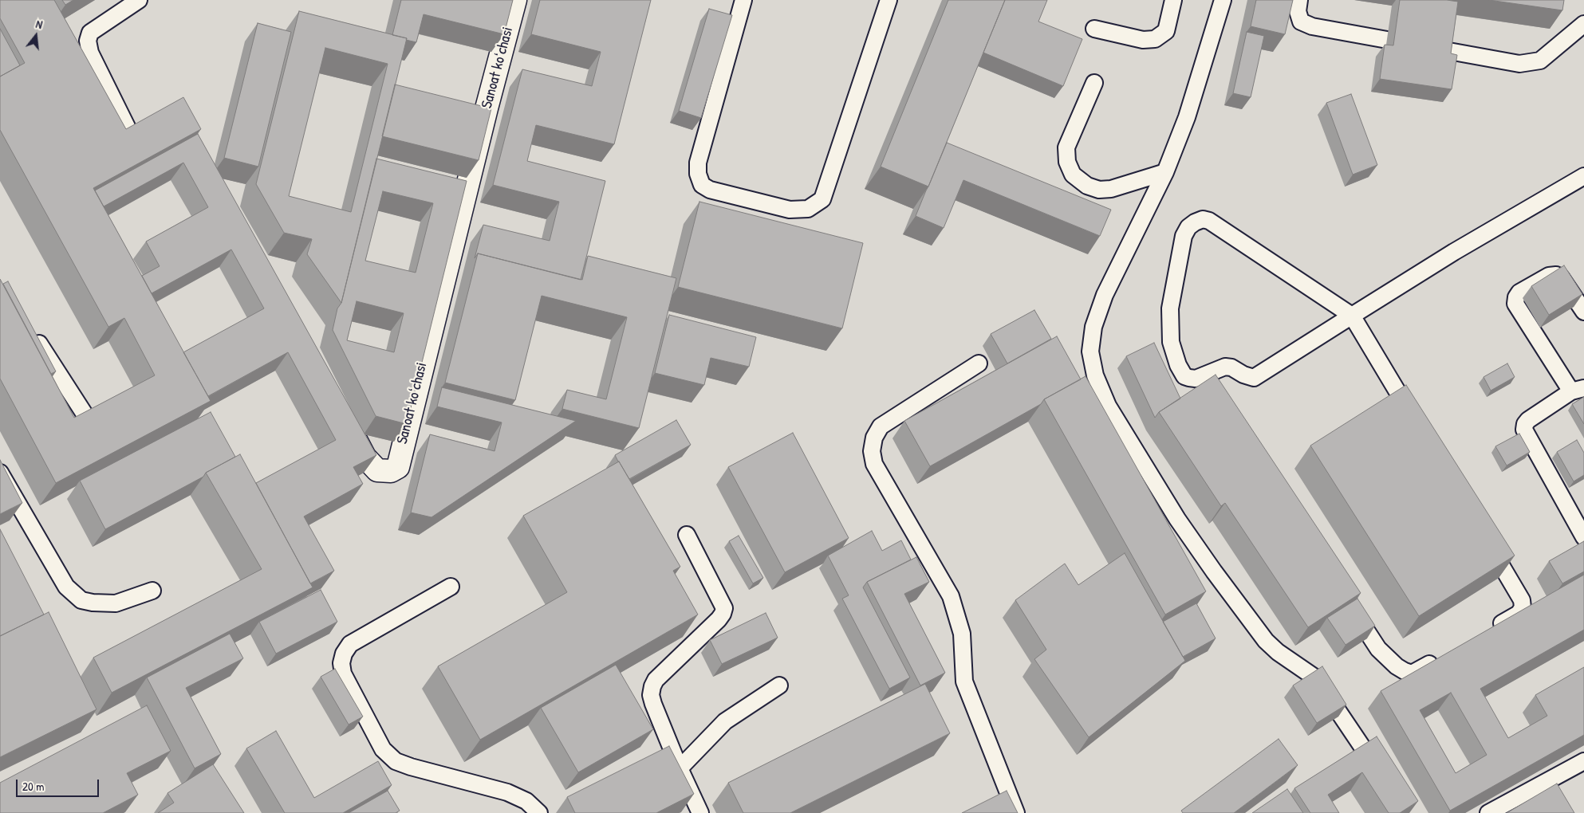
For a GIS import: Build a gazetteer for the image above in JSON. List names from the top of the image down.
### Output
{
  "streets": {
    "street": ["Sanoat koʻchasi"]
  },
  "scale_bar": "20 m",
  "north": "top"
}
